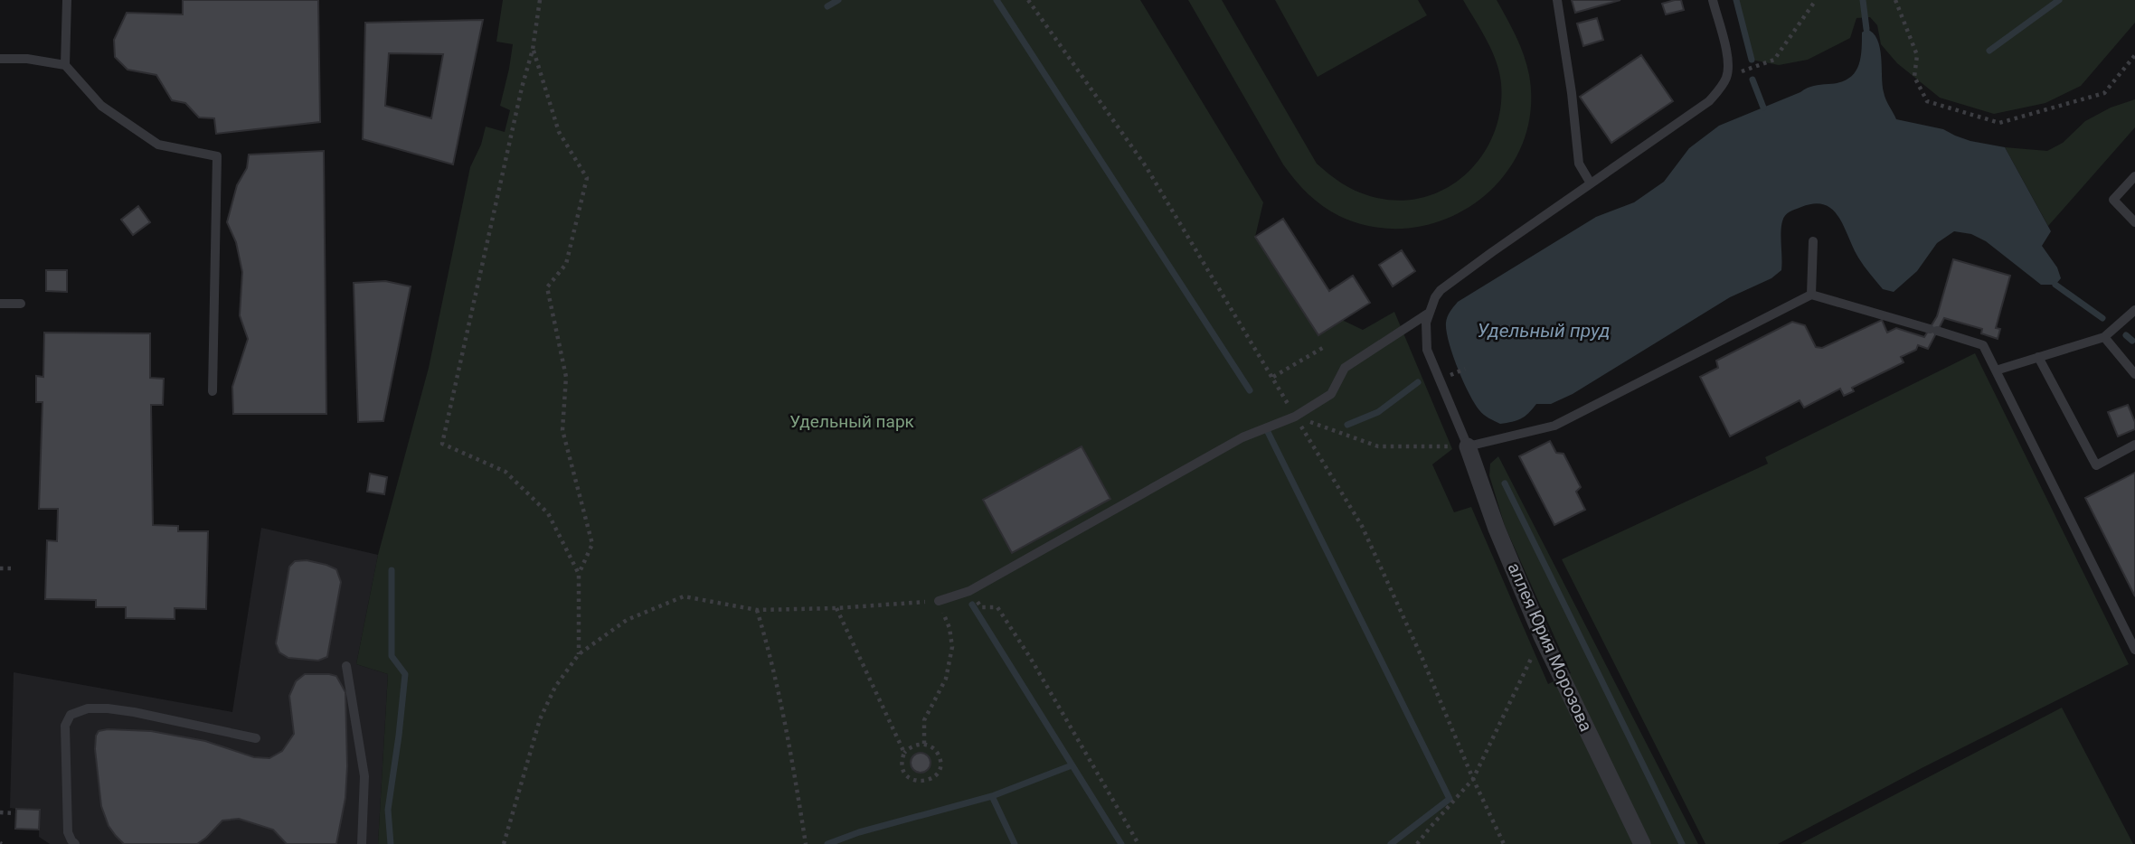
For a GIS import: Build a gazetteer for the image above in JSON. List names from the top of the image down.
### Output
{
  "streets": {
    "street": ["аллея Юрия Морозова"]
  },
  "water": ["Удельный пруд"],
  "parks": ["Удельный парк"]
}
